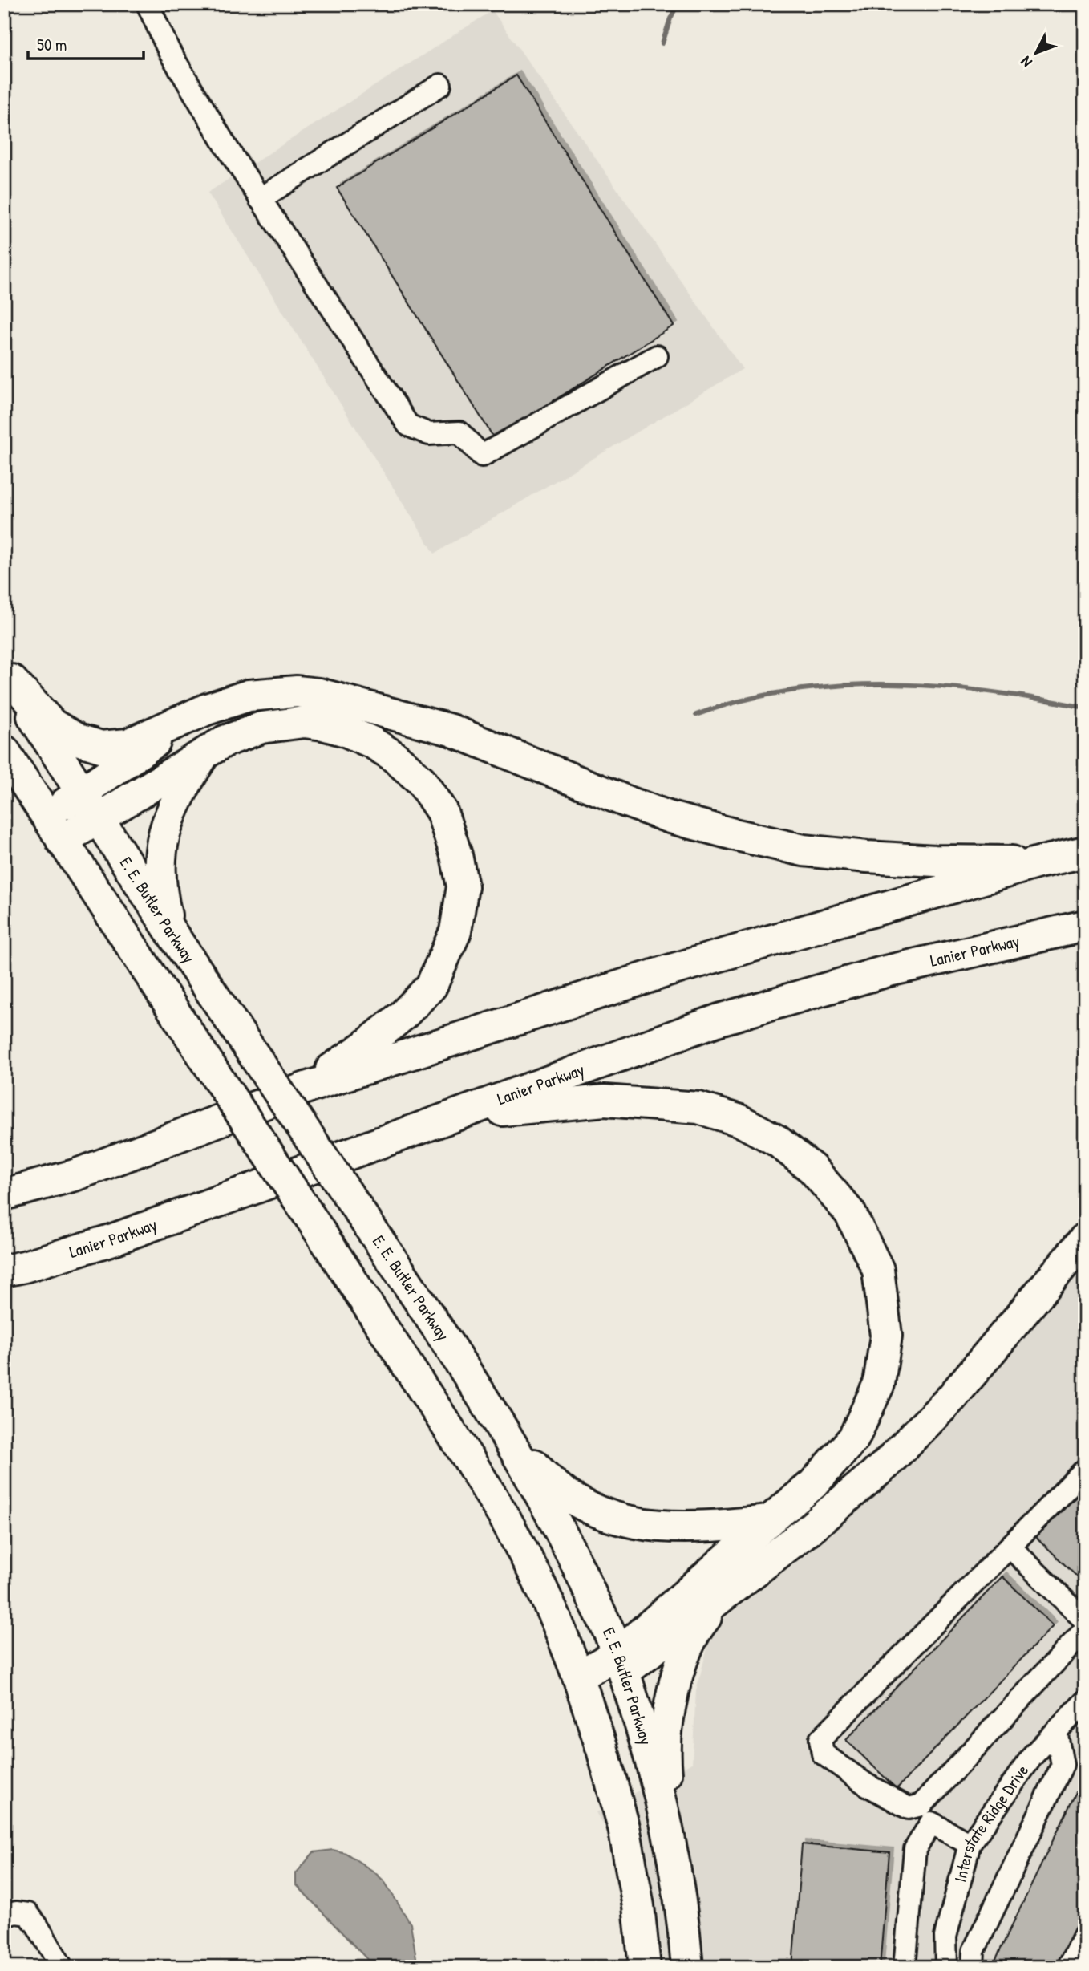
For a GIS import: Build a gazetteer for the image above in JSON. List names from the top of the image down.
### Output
{
  "streets": {
    "highway": ["E. E. Butler Parkway", "Lanier Parkway"],
    "street": ["Interstate Ridge Drive"]
  },
  "scale_bar": "50 m",
  "north": "bottom left"
}
